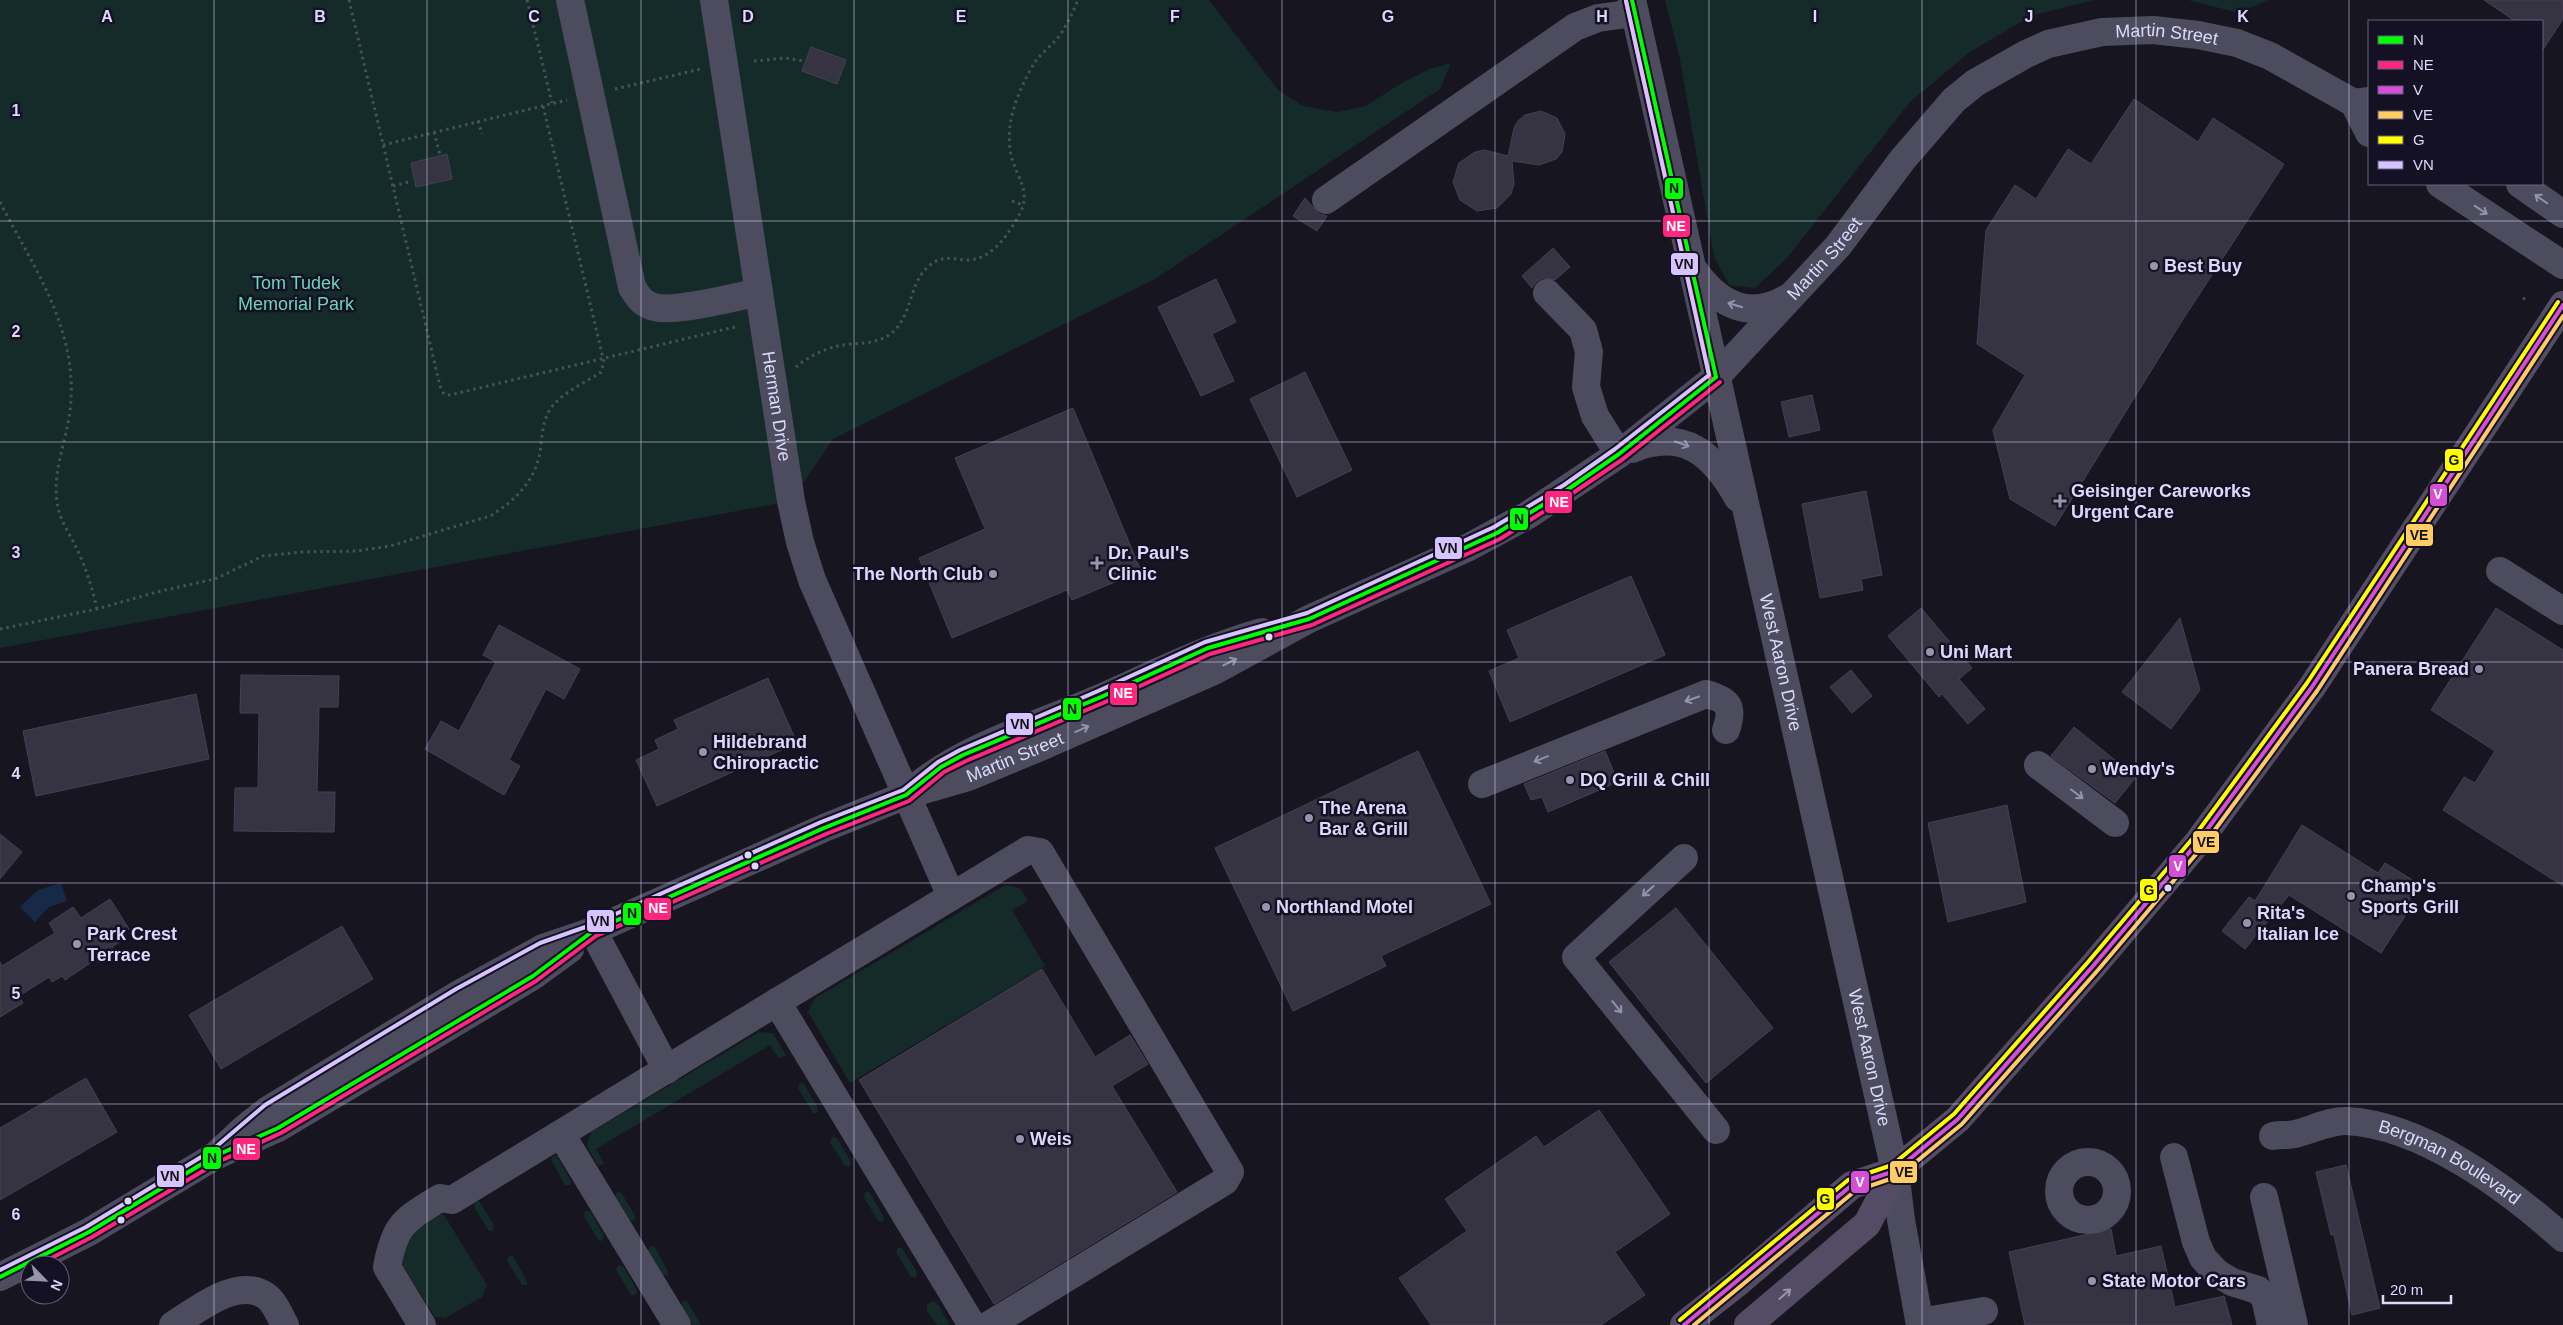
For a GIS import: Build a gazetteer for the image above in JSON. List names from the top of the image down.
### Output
{
  "streets": {
    "street": [
      "Martin Street",
      "Herman Drive",
      "West Aaron Drive",
      "Bergman Boulevard"
    ]
  },
  "crossings": [
    ["Martin Street", "Herman Drive"],
    ["Martin Street", "West Aaron Drive"]
  ],
  "parks": ["Tom Tudek Memorial Park"],
  "places": {
    "other": [
      "Best Buy",
      "The North Club",
      "Uni Mart",
      "Panera Bread",
      "Hildebrand Chiropractic",
      "Wendy's",
      "DQ Grill & Chill",
      "The Arena Bar & Grill",
      "Champ's Sports Grill",
      "Northland Motel",
      "Rita's Italian Ice",
      "Park Crest Terrace",
      "Weis",
      "State Motor Cars"
    ],
    "health": ["Geisinger Careworks Urgent Care", "Dr. Paul's Clinic"]
  },
  "lines": [
    "transit line N",
    "transit line NE",
    "transit line VN",
    "transit line G",
    "transit line V",
    "transit line VE"
  ],
  "legend": [
    "N",
    "NE",
    "V",
    "VE",
    "G",
    "VN"
  ],
  "scale_bar": "20 m",
  "north": "bottom right",
  "grid": {
    "columns": [
      "A",
      "B",
      "C",
      "D",
      "E",
      "F",
      "G",
      "H",
      "I",
      "J",
      "K"
    ],
    "rows": [
      "1",
      "2",
      "3",
      "4",
      "5",
      "6"
    ]
  }
}
